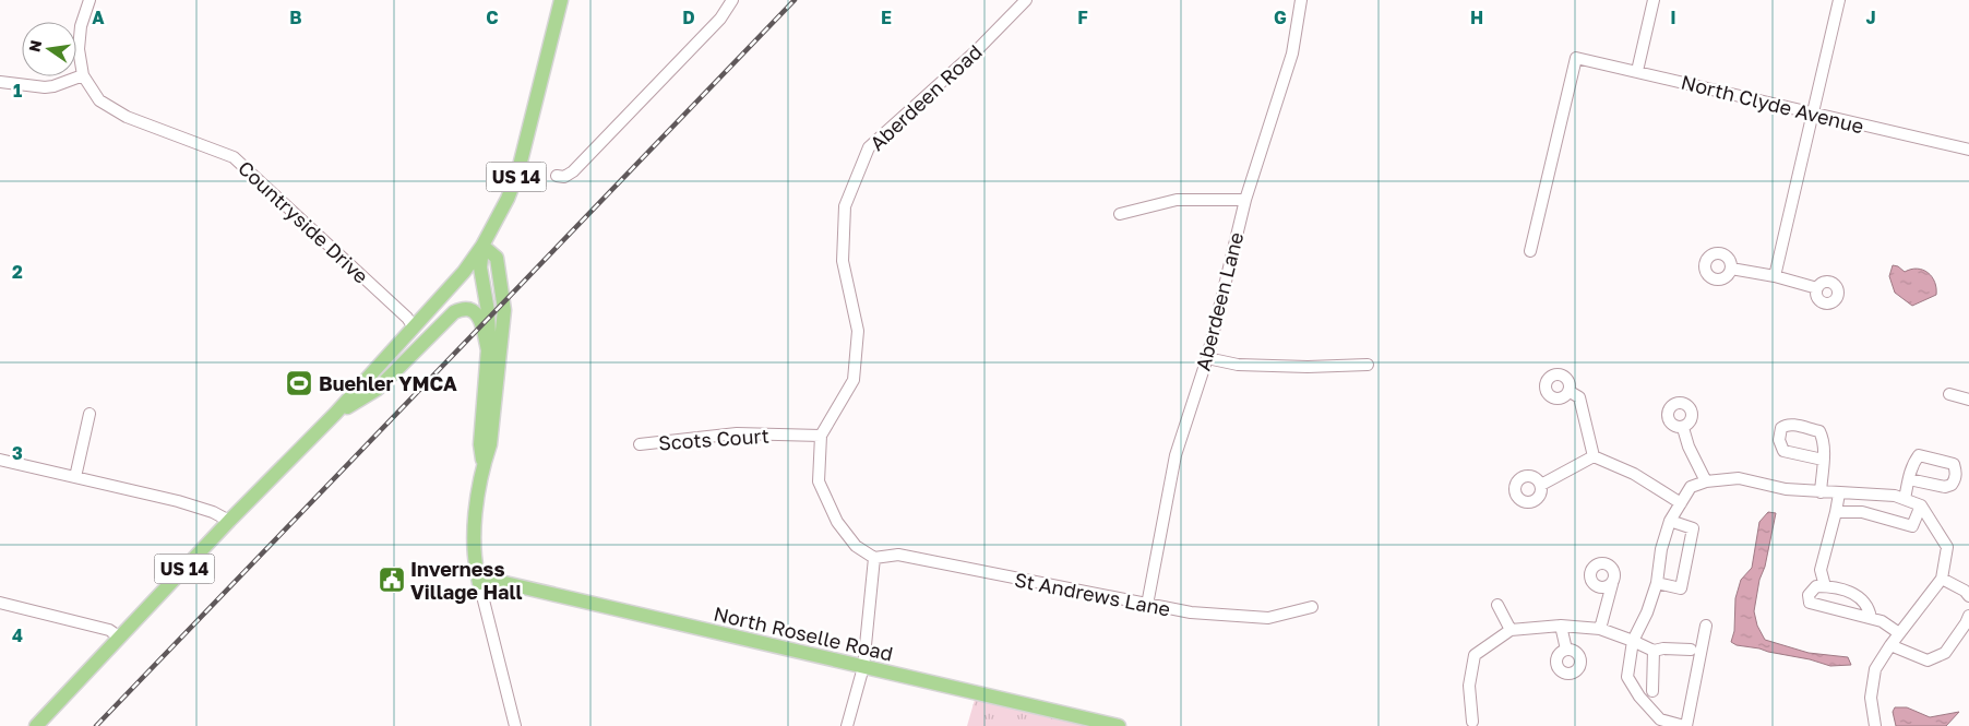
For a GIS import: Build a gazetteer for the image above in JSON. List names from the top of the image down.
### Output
{
  "streets": {
    "main road": ["US 14", "North Roselle Road"],
    "street": [
      "Aberdeen Road",
      "North Clyde Avenue",
      "Countryside Drive",
      "Aberdeen Lane",
      "Scots Court",
      "St Andrews Lane"
    ]
  },
  "crossings": [
    ["Aberdeen Road", "Scots Court"],
    ["Aberdeen Road", "St Andrews Lane"],
    ["US 14", "Countryside Drive"],
    ["Aberdeen Lane", "St Andrews Lane"]
  ],
  "places": {
    "sports": ["Buehler YMCA"],
    "public building": ["Inverness Village Hall"]
  },
  "north": "left",
  "grid": {
    "columns": [
      "A",
      "B",
      "C",
      "D",
      "E",
      "F",
      "G",
      "H",
      "I",
      "J"
    ],
    "rows": [
      "1",
      "2",
      "3",
      "4"
    ]
  }
}
